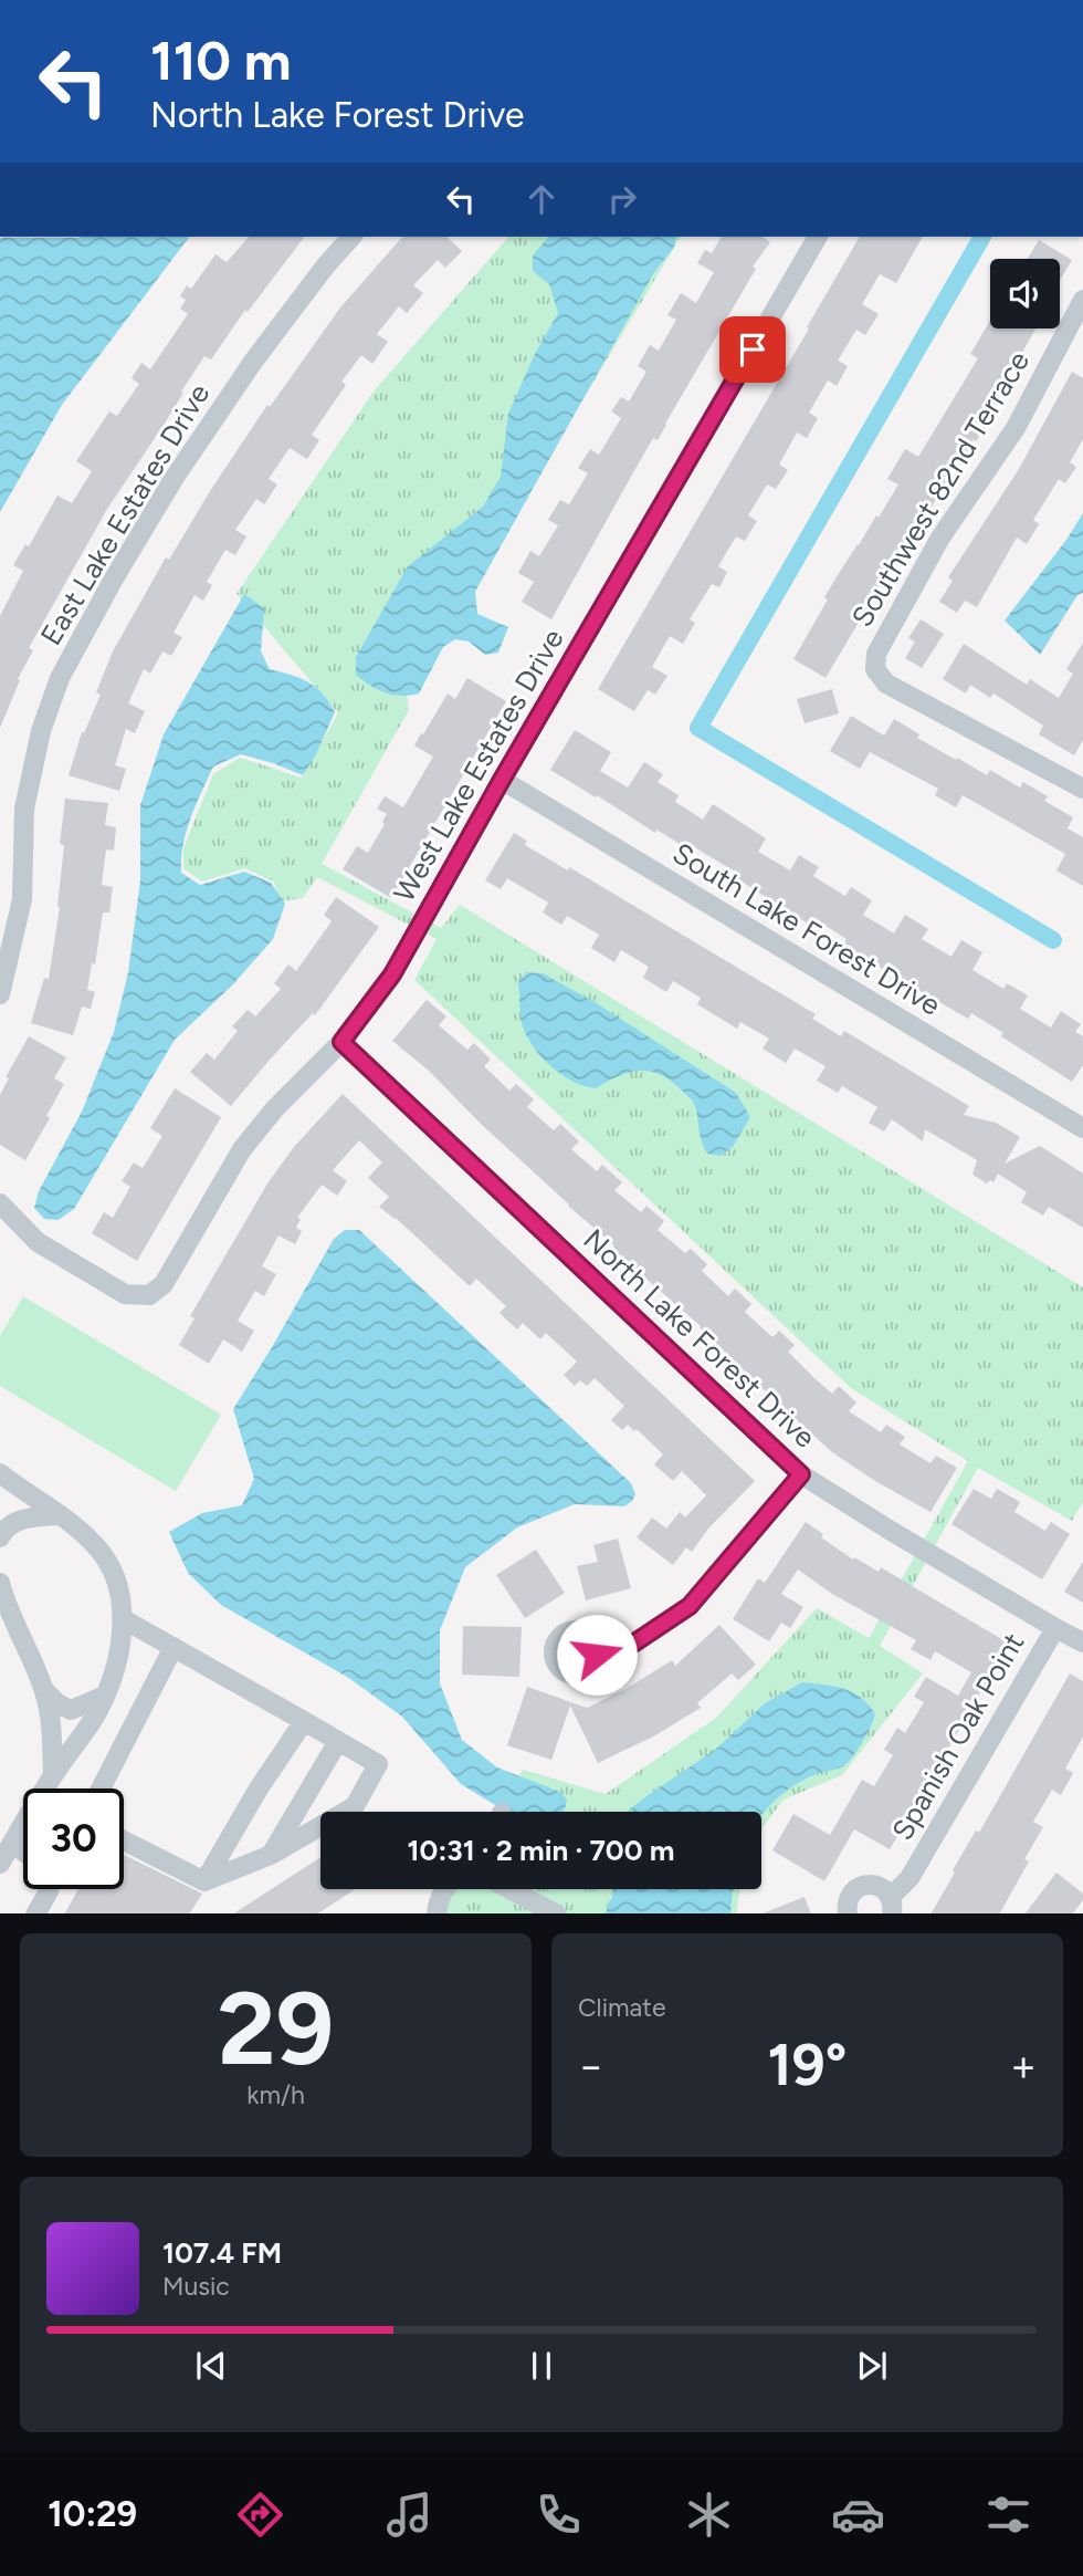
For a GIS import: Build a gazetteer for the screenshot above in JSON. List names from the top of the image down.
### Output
{
  "streets": {
    "street": [
      "Southwest 82nd Terrace",
      "East Lake Estates Drive",
      "West Lake Estates Drive",
      "South Lake Forest Drive",
      "North Lake Forest Drive",
      "Spanish Oak Point"
    ]
  },
  "crossings": [
    ["West Lake Estates Drive", "South Lake Forest Drive"],
    ["West Lake Estates Drive", "North Lake Forest Drive"],
    ["North Lake Forest Drive", "Spanish Oak Point"]
  ],
  "page": {
    "turn": ["110 m", "North Lake Forest Drive"],
    "limit": "30",
    "trip": "10:31 · 2 min · 700 m",
    "tile": [
      ["29", "km/h"],
      "Climate"
    ],
    "heat": ["−", "19°", "+"],
    "song": ["107.4 FM", "Music"],
    "tabs": "10:29"
  }
}
